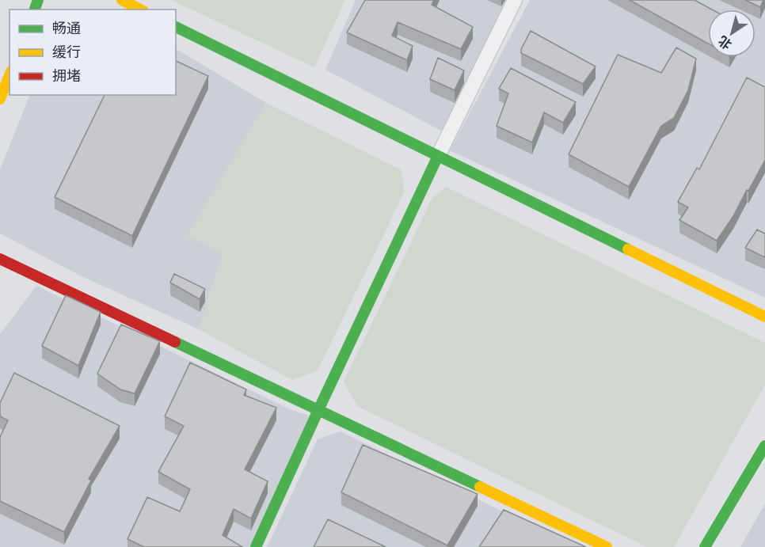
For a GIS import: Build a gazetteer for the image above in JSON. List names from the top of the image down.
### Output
{
  "legend": ["畅通", "缓行", "拥堵"],
  "north": "bottom left"
}
